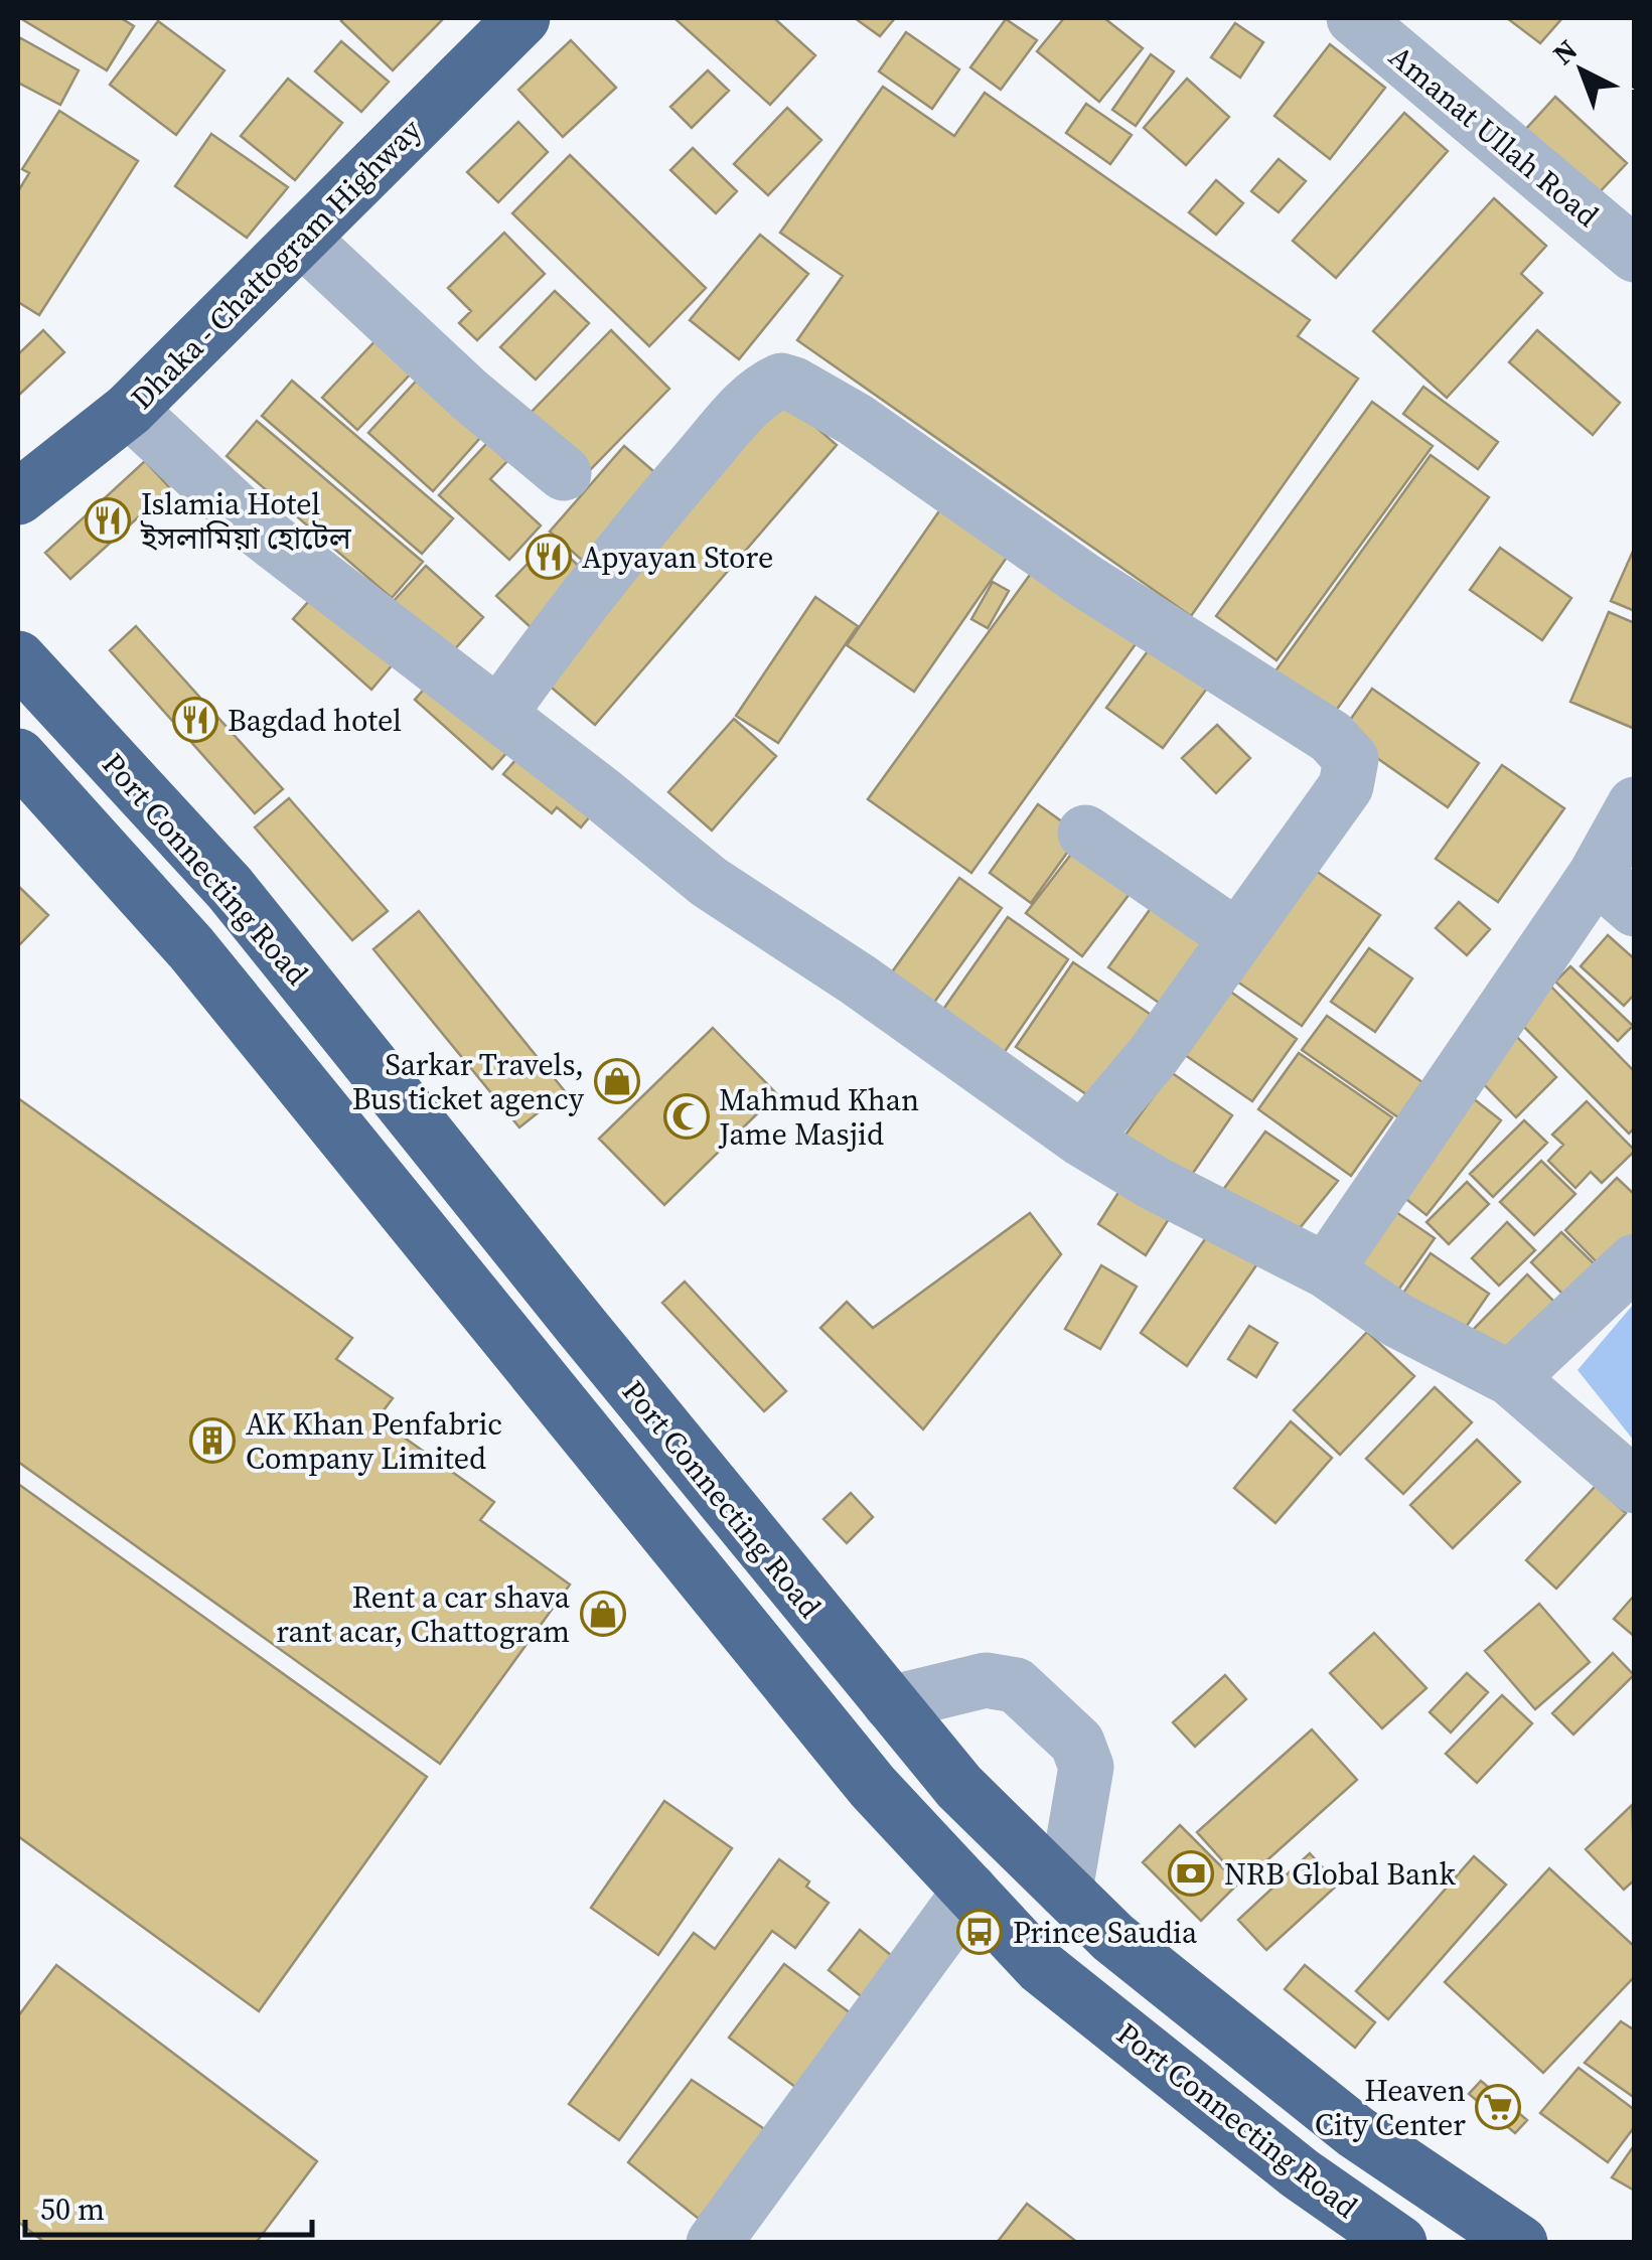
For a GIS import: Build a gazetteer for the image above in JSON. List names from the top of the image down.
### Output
{
  "streets": {
    "highway": ["Dhaka - Chattogram Highway", "Port Connecting Road"],
    "street": ["Amanat Ullah Road"]
  },
  "places": {
    "restaurant": ["Islamia Hotel ইসলামিয়া হোটেল", "Apyayan Store", "Bagdad hotel"],
    "shop": ["Sarkar Travels, Bus ticket agency", "Rent a car shava rant acar, Chattogram"],
    "mosque": ["Mahmud Khan Jame Masjid"],
    "building": ["AK Khan Penfabric Company Limited"],
    "bank": ["NRB Global Bank"],
    "bus stop": ["Prince Saudia"],
    "supermarket": ["Heaven City Center"]
  },
  "scale_bar": "50 m",
  "north": "top left"
}
